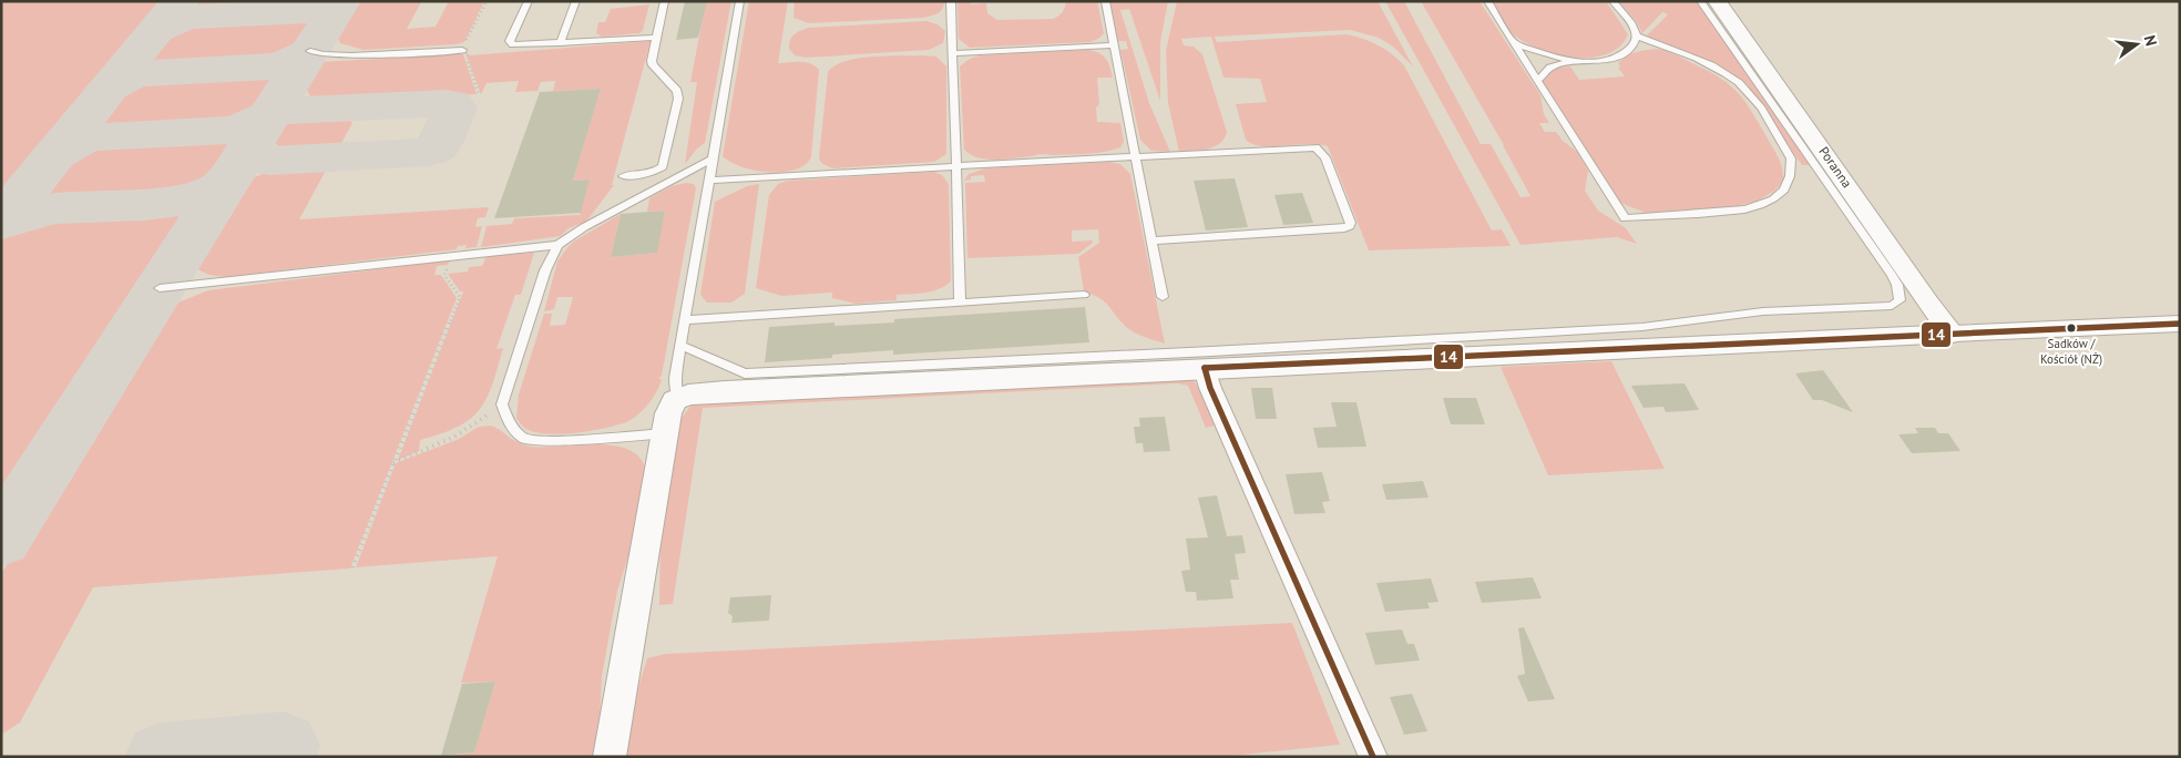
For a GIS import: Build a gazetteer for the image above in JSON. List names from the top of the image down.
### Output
{
  "streets": {
    "street": ["Poranna"]
  },
  "places": ["Sadków / Kościół (NŻ)"],
  "lines": ["transit line 14"],
  "north": "right"
}
